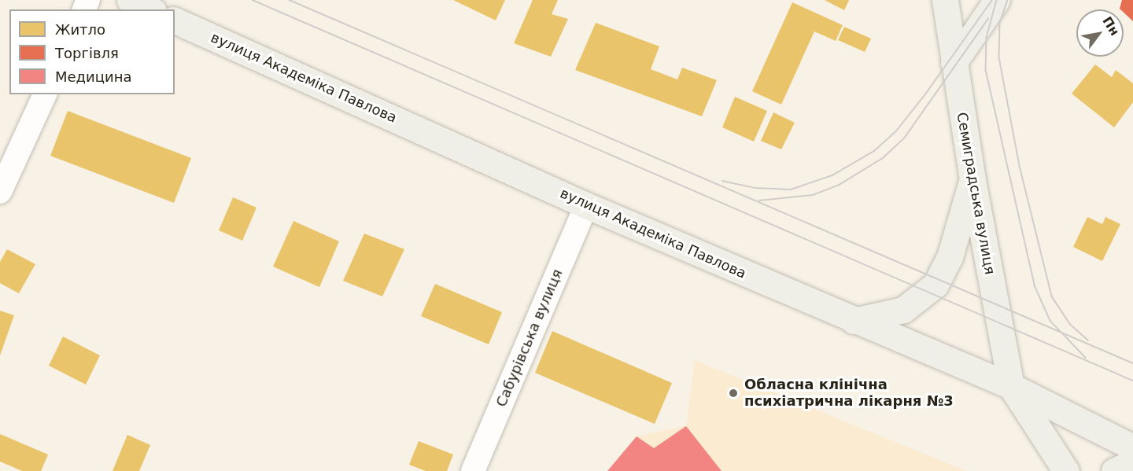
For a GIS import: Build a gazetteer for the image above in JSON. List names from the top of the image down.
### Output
{
  "streets": {
    "main road": ["вулиця Академіка Павлова", "Семиградська вулиця"],
    "street": ["Сабурівська вулиця"]
  },
  "crossings": [
    ["вулиця Академіка Павлова", "Семиградська вулиця"],
    ["вулиця Академіка Павлова", "Сабурівська вулиця"]
  ],
  "places": ["Обласна клінічна психіатрична лікарня №3"],
  "legend": ["Житло", "Торгівля", "Медицина"],
  "north": "top right"
}
